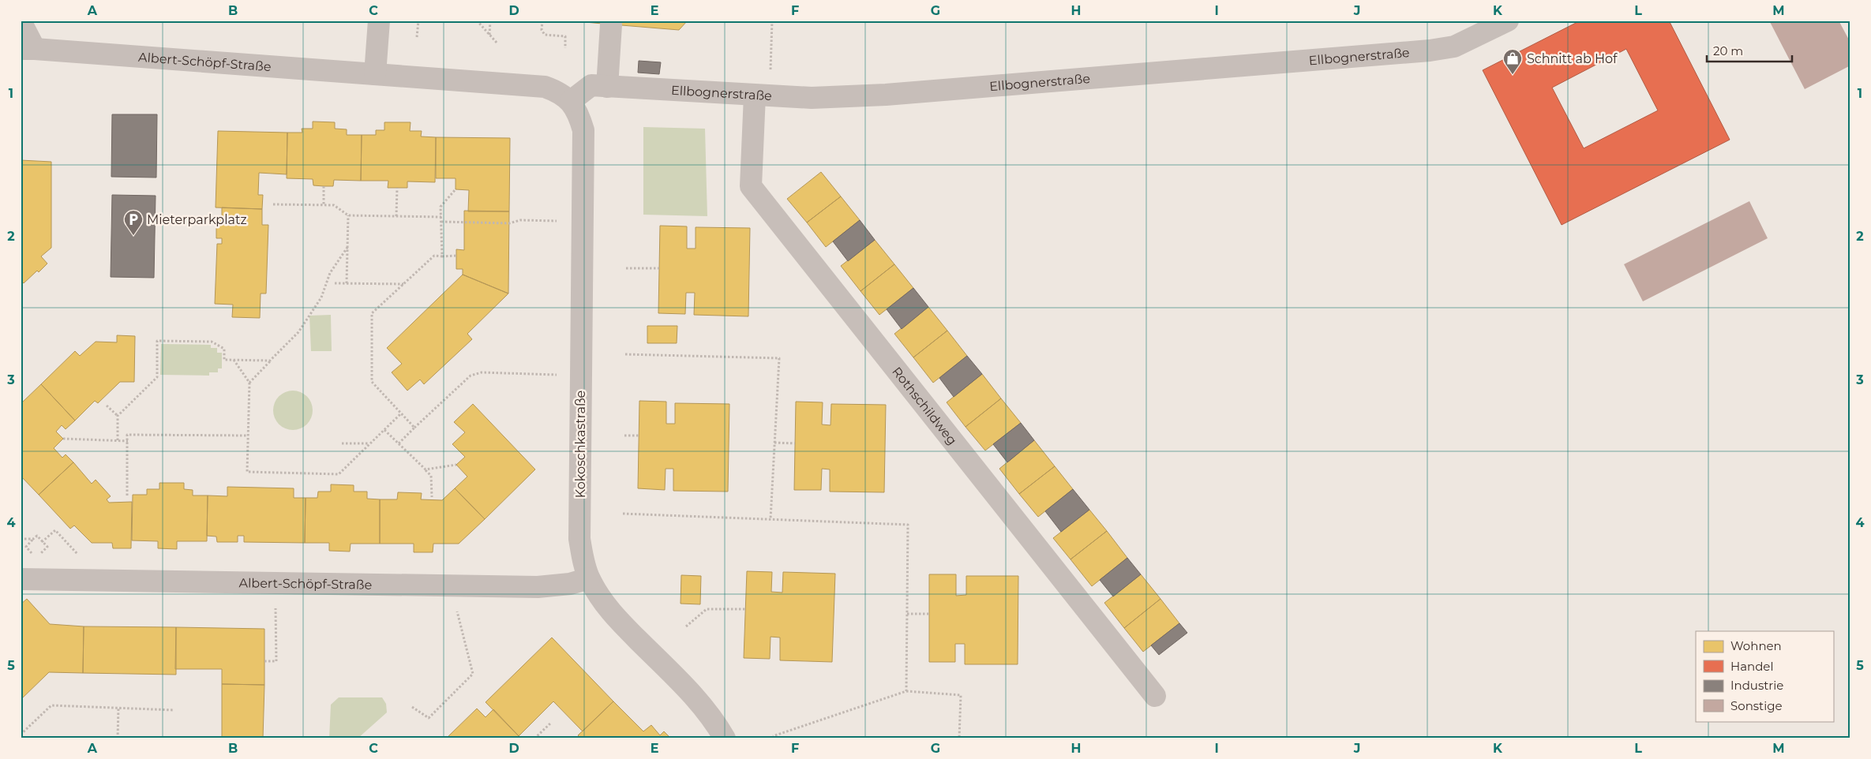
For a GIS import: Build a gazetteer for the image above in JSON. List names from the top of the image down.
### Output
{
  "streets": {
    "street": [
      "Ellbognerstraße",
      "Albert-Schöpf-Straße",
      "Rothschildweg",
      "Kokoschkastraße"
    ]
  },
  "crossings": [
    ["Ellbognerstraße", "Albert-Schöpf-Straße"],
    ["Ellbognerstraße", "Rothschildweg"],
    ["Ellbognerstraße", "Kokoschkastraße"],
    ["Albert-Schöpf-Straße", "Kokoschkastraße"]
  ],
  "places": {
    "shop": ["Schnitt ab Hof"],
    "parking": ["Mieterparkplatz"]
  },
  "legend": [
    "Wohnen",
    "Handel",
    "Industrie",
    "Sonstige"
  ],
  "scale_bar": "20 m",
  "grid": {
    "columns": [
      "A",
      "B",
      "C",
      "D",
      "E",
      "F",
      "G",
      "H",
      "I",
      "J",
      "K",
      "L",
      "M"
    ],
    "rows": [
      "1",
      "2",
      "3",
      "4",
      "5"
    ]
  }
}
